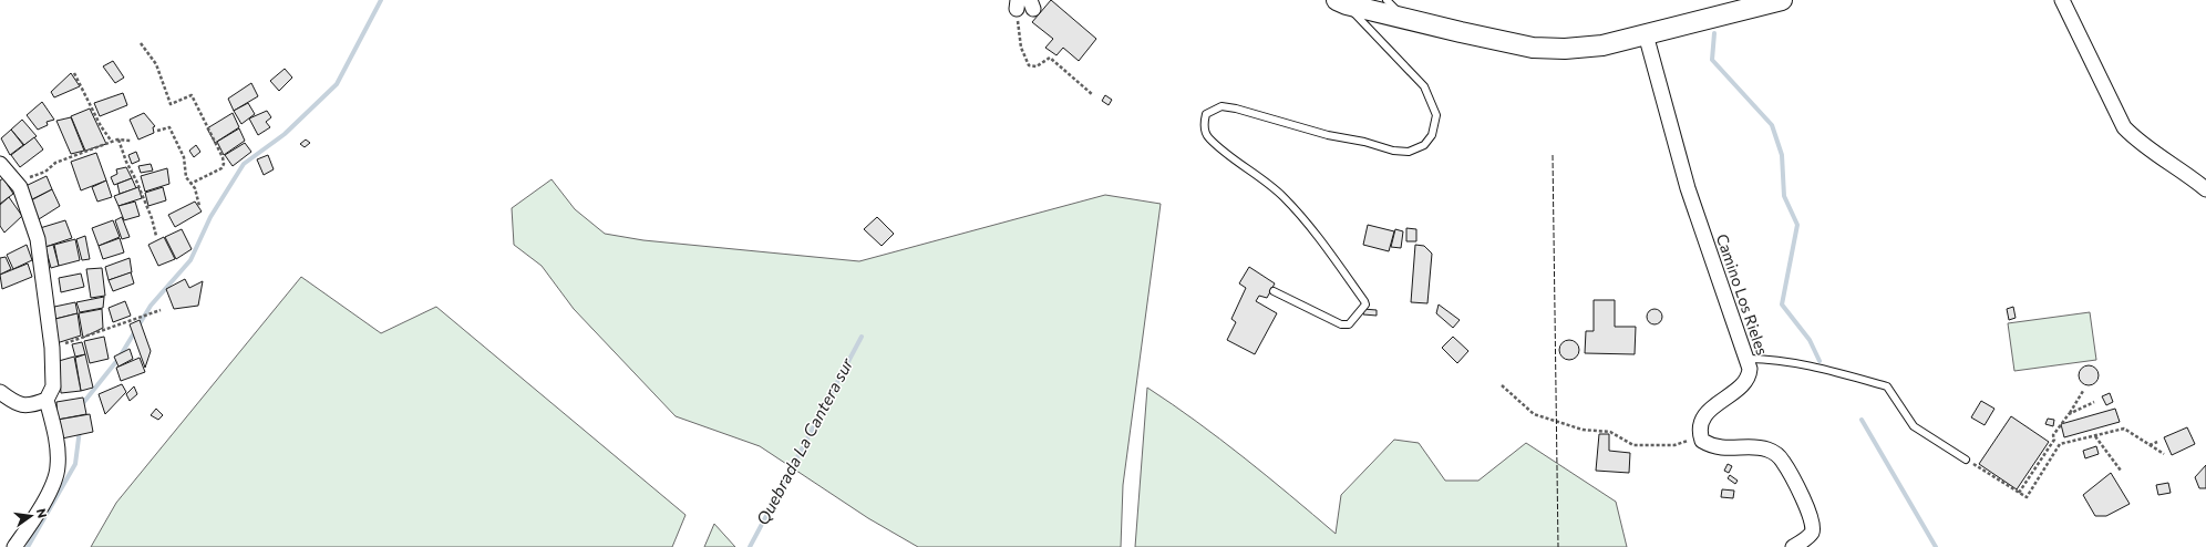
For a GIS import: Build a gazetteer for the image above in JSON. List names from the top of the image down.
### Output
{
  "streets": {
    "street": ["Camino Los Rieles"]
  },
  "water": ["Quebrada La Cantera sur"],
  "north": "right"
}
